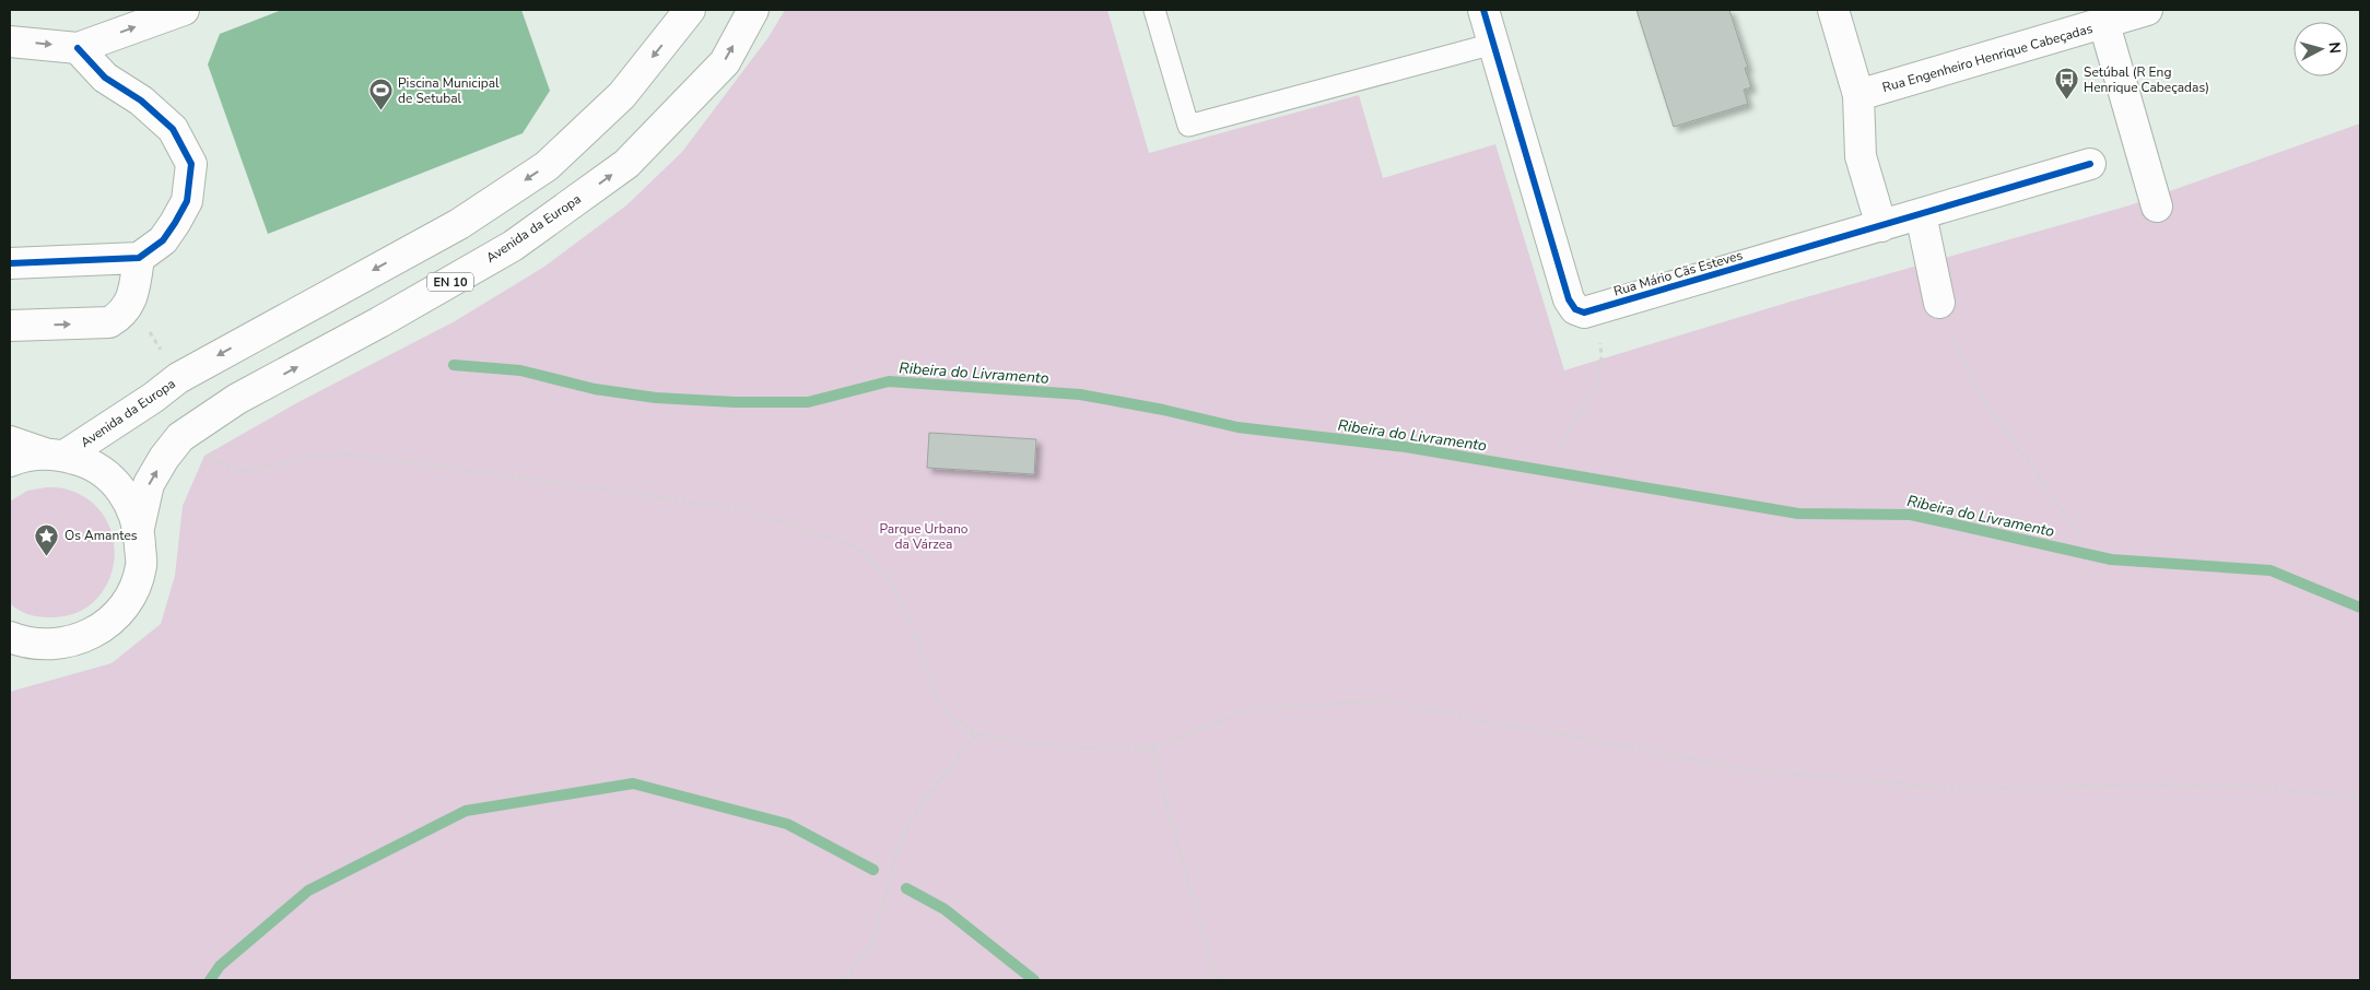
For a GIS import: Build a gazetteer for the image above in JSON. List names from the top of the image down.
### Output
{
  "streets": {
    "street": [
      "Rua Engenheiro Henrique Cabeçadas",
      "Avenida da Europa",
      "Rua Mário Cãs Esteves",
      "EN 10"
    ]
  },
  "water": ["Ribeira do Livramento"],
  "parks": ["Parque Urbano da Várzea"],
  "places": {
    "bus stop": ["Setúbal (R Eng Henrique Cabeçadas)"],
    "sports": ["Piscina Municipal de Setubal"],
    "place": ["Os Amantes"]
  },
  "north": "right"
}
